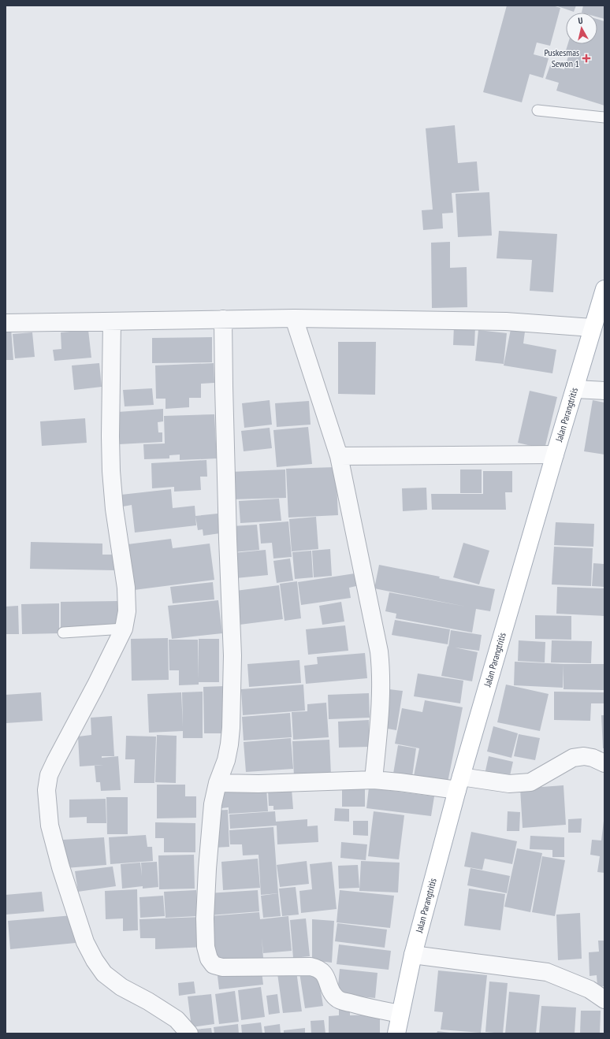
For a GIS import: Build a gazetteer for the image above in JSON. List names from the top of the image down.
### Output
{
  "streets": {
    "main road": ["Jalan Parangtritis"]
  },
  "places": {
    "health": ["Puskesmas Sewon 1"]
  },
  "north": "top"
}
